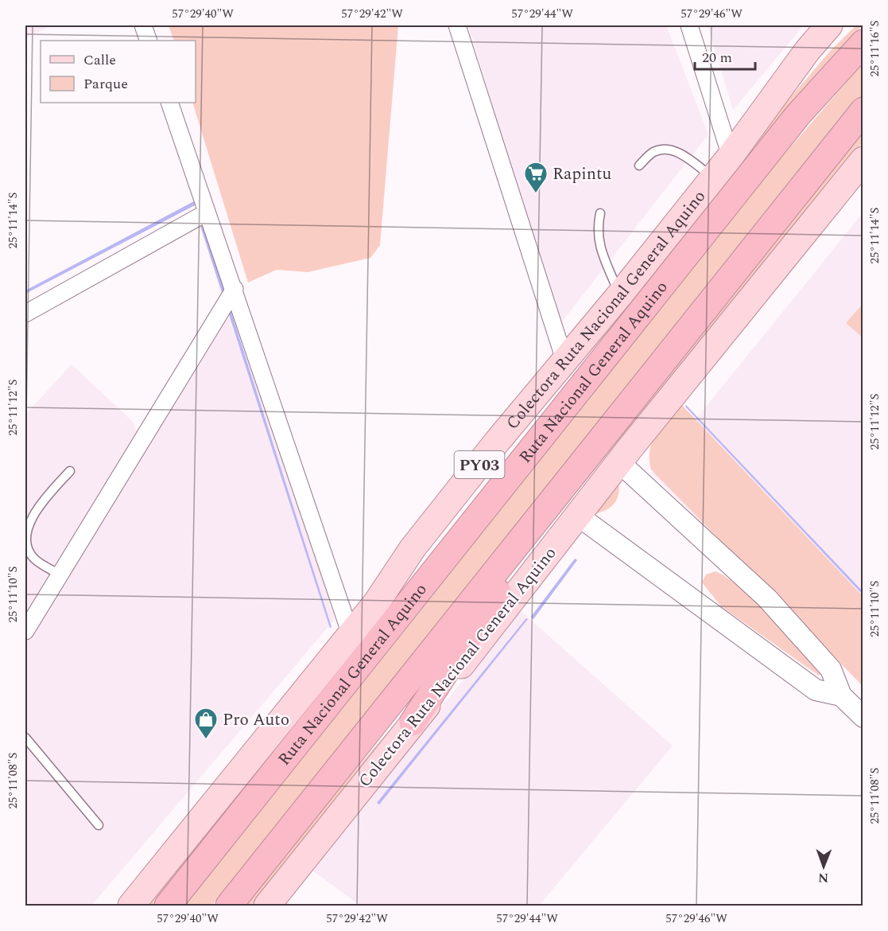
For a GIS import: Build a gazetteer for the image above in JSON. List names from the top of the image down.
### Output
{
  "streets": {
    "highway": ["Ruta Nacional General Aquino", "PY03"],
    "main road": ["Colectora Ruta Nacional General Aquino"]
  },
  "places": {
    "supermarket": ["Rapintu"],
    "shop": ["Pro Auto"]
  },
  "legend": ["Calle", "Parque"],
  "scale_bar": "20 m",
  "north": "bottom",
  "coordinates": [
    "57°29'40\"W",
    "57°29'42\"W",
    "57°29'44\"W",
    "57°29'46\"W",
    "25°11'16\"S",
    "25°11'14\"S",
    "25°11'12\"S",
    "25°11'10\"S",
    "25°11'08\"S"
  ]
}
